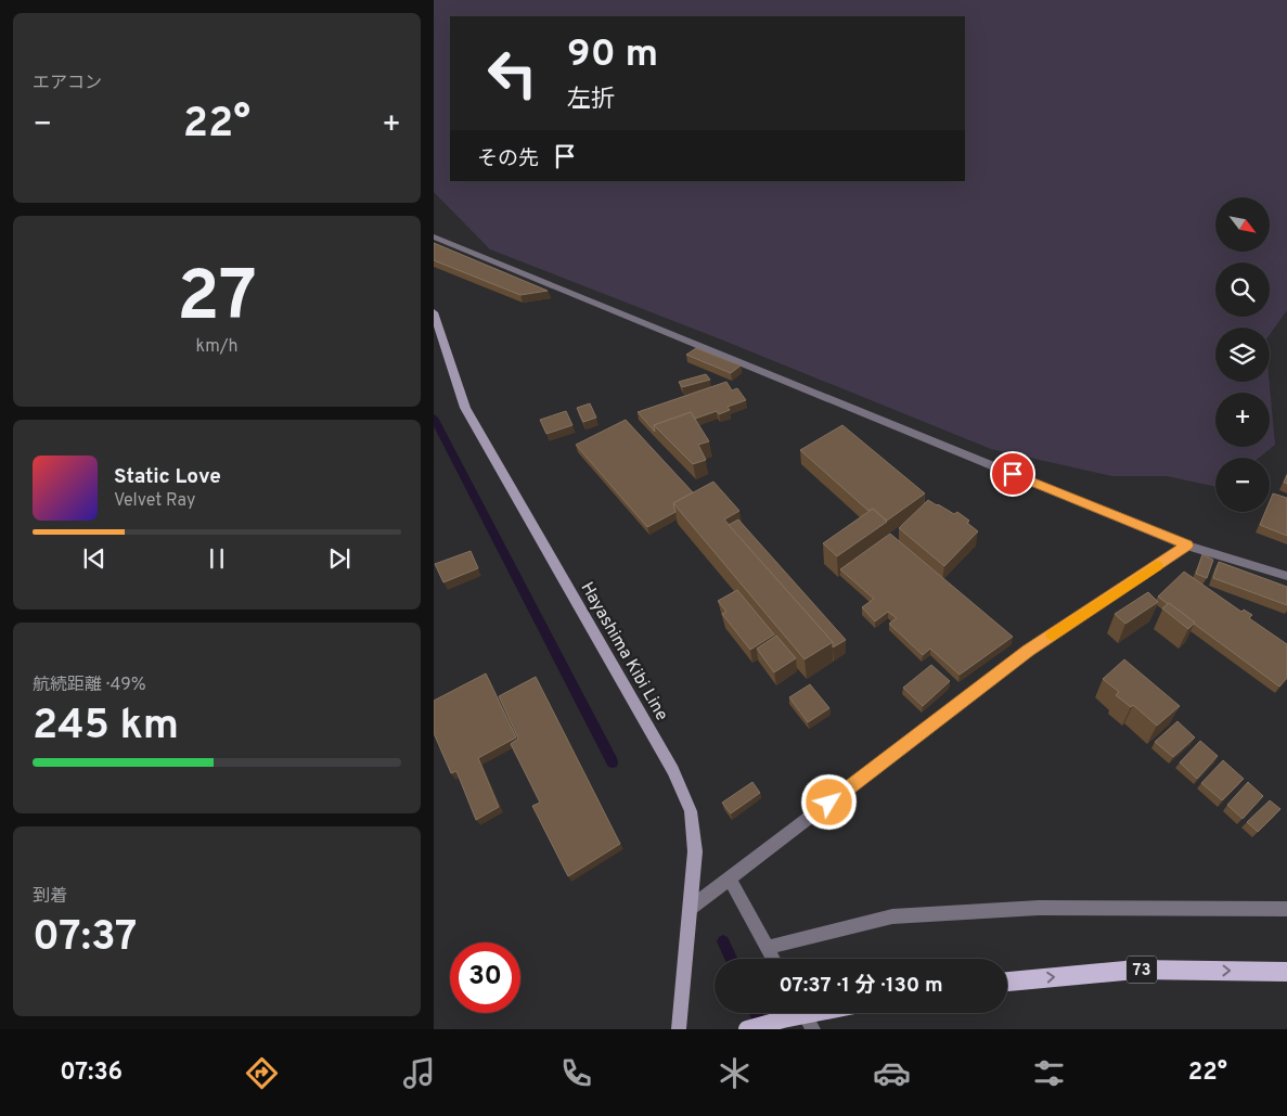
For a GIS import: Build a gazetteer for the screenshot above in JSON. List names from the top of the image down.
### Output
{
  "streets": {
    "main road": ["Hayashima Kibi Line", "73"]
  },
  "north": "bottom right",
  "page": {
    "tile": [
      "エアコン",
      ["27", "km/h"],
      ["航続距離 · 49%", "245 km"],
      ["到着", "07:37"]
    ],
    "turn": ["90 m", "左折"],
    "heat": ["−", "22°", "+"],
    "then": "その先",
    "map_buttons": ["+", "−"],
    "song": ["Static Love", "Velvet Ray"],
    "limit": "30",
    "trip": "07:37 · 1 分 · 130 m",
    "tabs": ["07:36", "22°"]
  }
}
